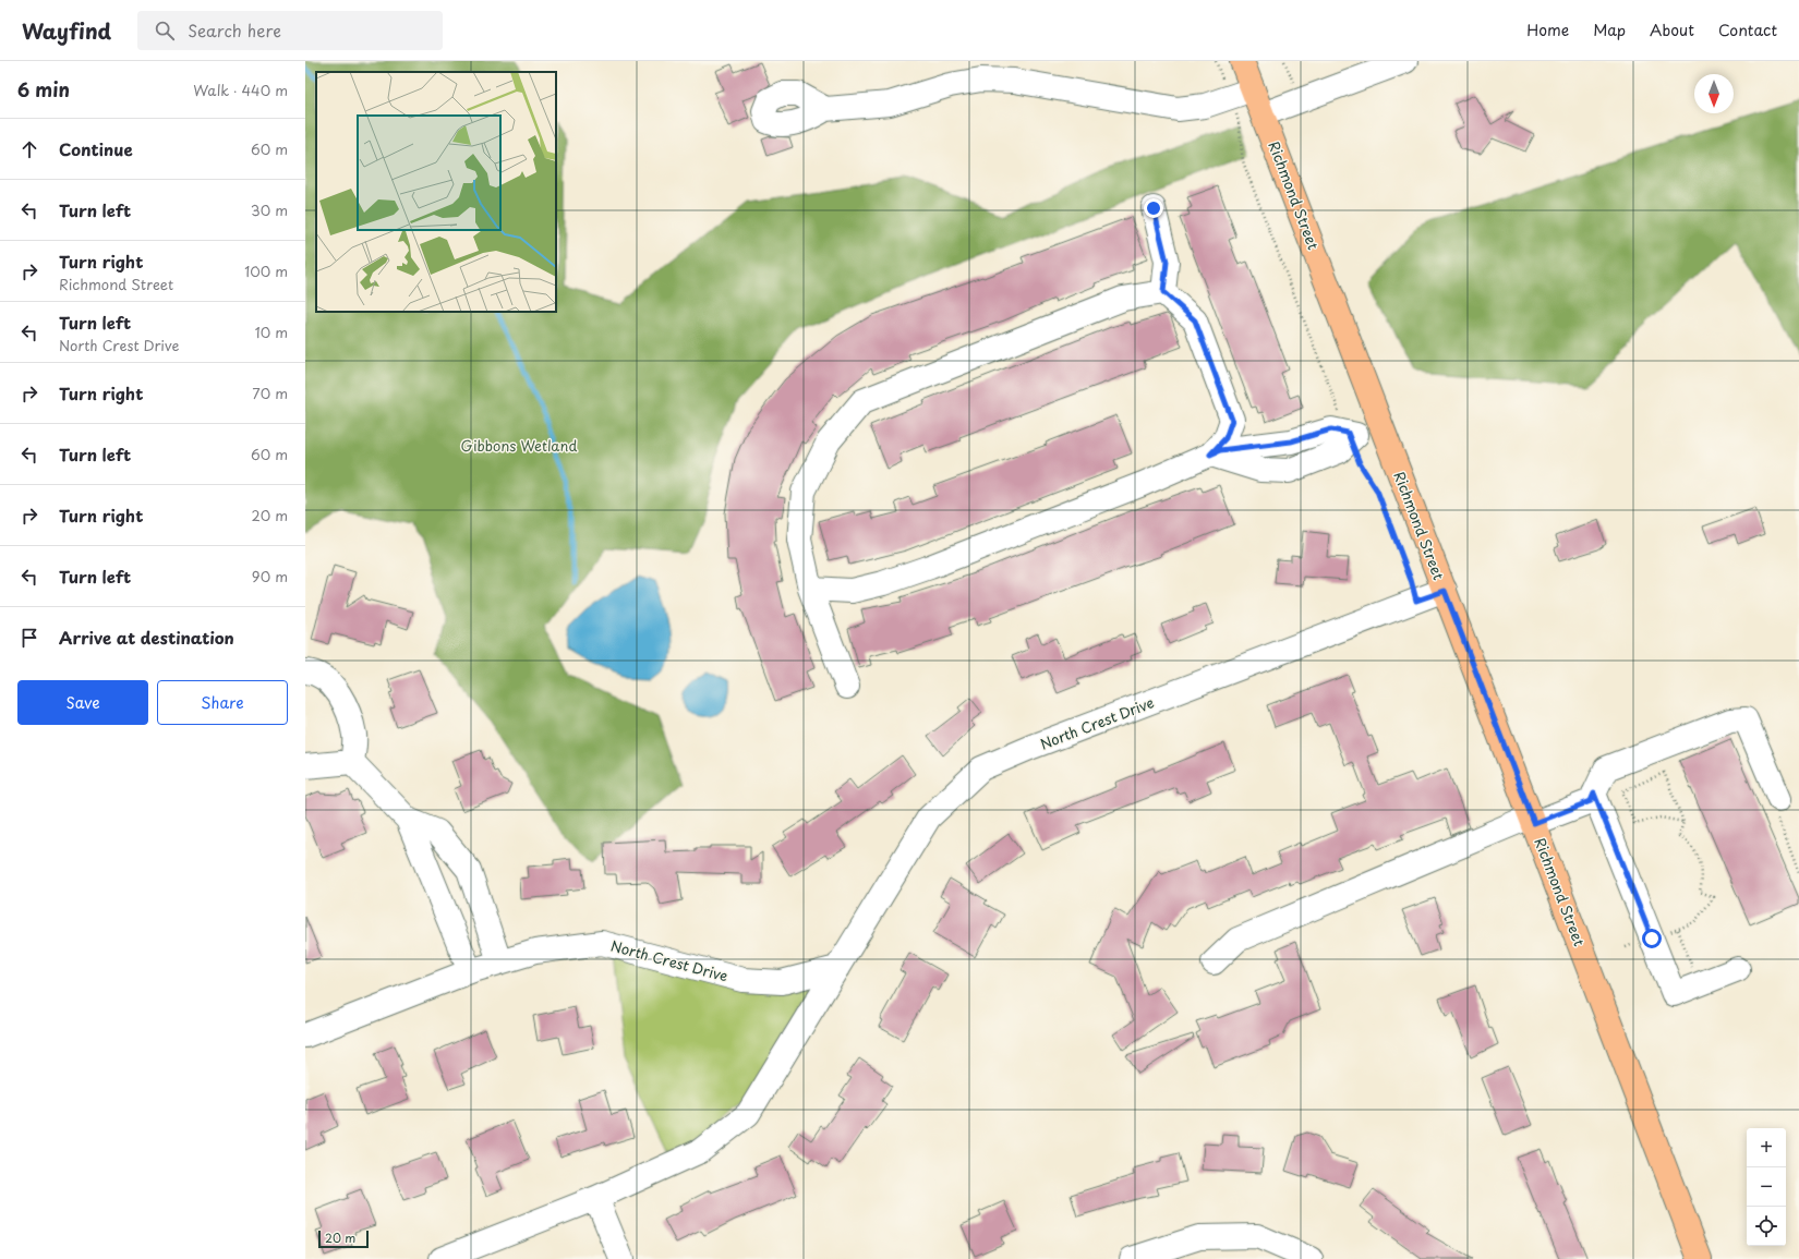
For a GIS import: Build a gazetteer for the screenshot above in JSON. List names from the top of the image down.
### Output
{
  "streets": {
    "main road": ["Richmond Street"],
    "street": ["North Crest Drive"]
  },
  "crossings": [
    ["Richmond Street", "North Crest Drive"]
  ],
  "parks": ["Gibbons Wetland"],
  "scale_bar": "20 m",
  "north": "bottom",
  "page": {
    "header": "Wayfind",
    "search": "Search here",
    "nav": [
      "Home",
      "Map",
      "About",
      "Contact"
    ],
    "heading": ["6 min", "Walk · 440 m"],
    "list": [
      ["Continue", "60 m"],
      ["Turn left", "30 m"],
      ["Turn right", "Richmond Street", "100 m"],
      ["Turn left", "North Crest Drive", "10 m"],
      ["Turn right", "70 m"],
      ["Turn left", "60 m"],
      ["Turn right", "20 m"],
      ["Turn left", "90 m"],
      "Arrive at destination"
    ],
    "buttons": ["Save", "Share"],
    "map_buttons": ["+", "−"],
    "scale": "20 m"
  }
}
